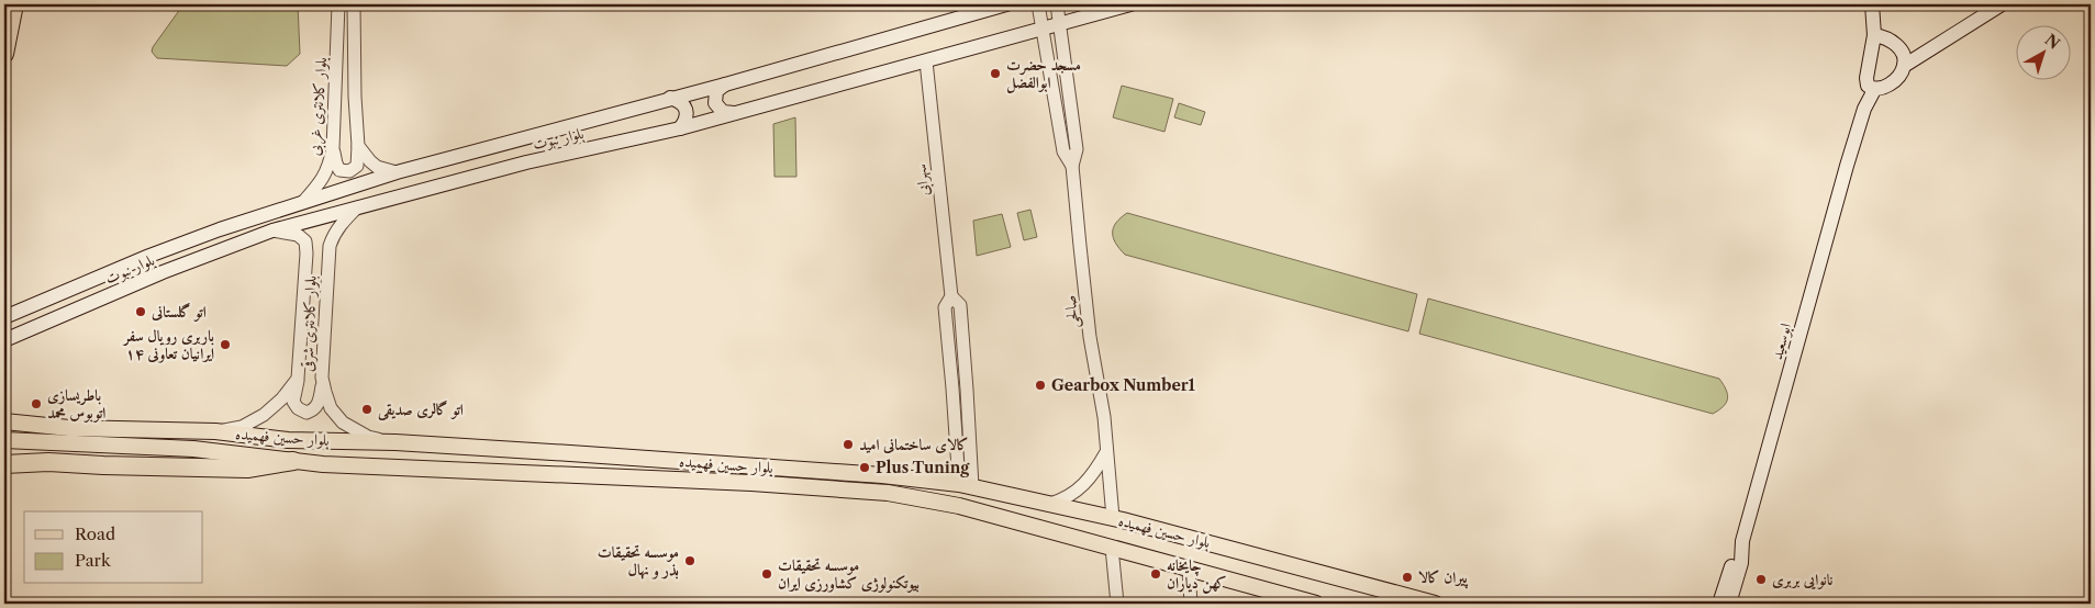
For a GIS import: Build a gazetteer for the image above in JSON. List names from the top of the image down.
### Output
{
  "streets": {
    "main road": ["بلوار نبوت", "ابوسعید", "بلوار حسین فهمیده"],
    "street": [
      "بلوار کلانتری غربی",
      "سهرابی",
      "صالحی",
      "بلوار کلانتری شرقی"
    ]
  },
  "crossings": [
    ["بلوار کلانتری غربی", "بلوار نبوت"],
    ["بلوار نبوت", "سهرابی"],
    ["بلوار نبوت", "صالحی"],
    ["بلوار نبوت", "بلوار کلانتری شرقی"],
    ["سهرابی", "بلوار حسین فهمیده"],
    ["صالحی", "بلوار حسین فهمیده"],
    ["بلوار کلانتری شرقی", "بلوار حسین فهمیده"]
  ],
  "places": [
    "مسجد حضرت ابوالفضل",
    "اتو گلستانی",
    "باربری رویال سفر ایرانیان تعاونی ۱۴",
    "Gearbox Number1",
    "باطریسازی اتوبوس محمد",
    "اتو گالری صدیقی",
    "کالای ساختمانی امید",
    "Plus Tuning",
    "موسسه تحقیقات بذر و نهال",
    "موسسه تحقیقات بیوتکنولوژی کشاورزی ایران",
    "چایخانه کهن دیاران",
    "پیران کالا",
    "نانوایی بربری"
  ],
  "legend": ["Road", "Park"],
  "north": "top right"
}
